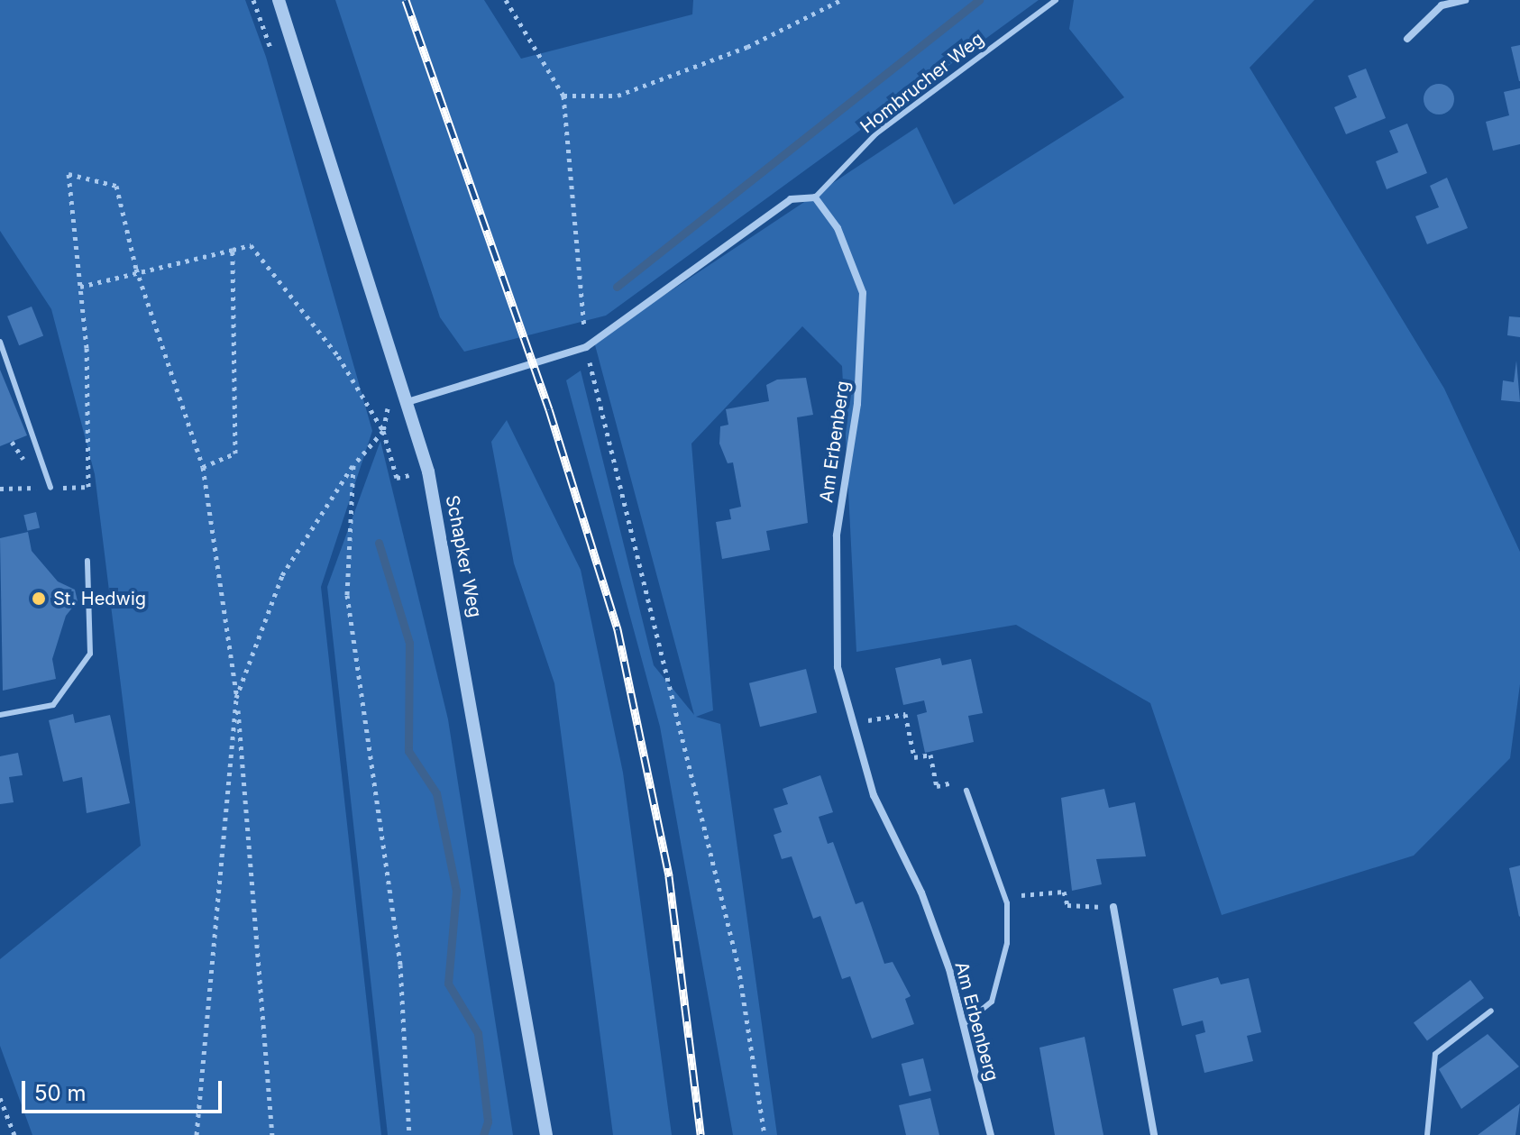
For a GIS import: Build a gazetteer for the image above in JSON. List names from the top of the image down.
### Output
{
  "streets": {
    "street": ["Am Erbenberg", "Schapker Weg"],
    "lane": ["Hombrucher Weg"]
  },
  "crossings": [
    ["Hombrucher Weg", "Am Erbenberg"]
  ],
  "places": ["St. Hedwig"],
  "scale_bar": "50 m"
}
